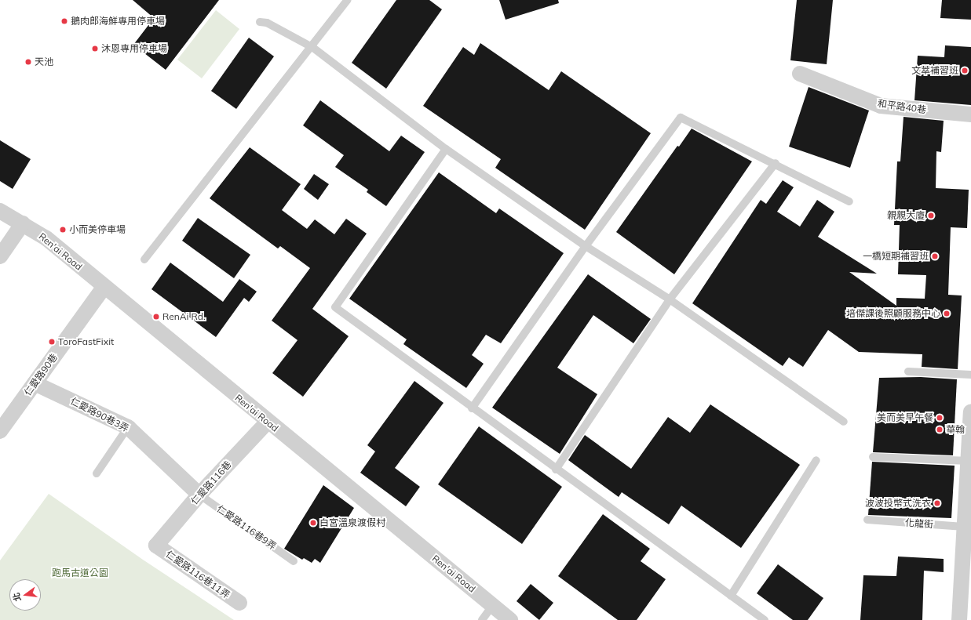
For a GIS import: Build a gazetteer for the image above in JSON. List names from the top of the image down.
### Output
{
  "streets": {
    "street": [
      "和平路40巷",
      "Ren'ai Road",
      "仁愛路90巷",
      "仁愛路90巷3弄",
      "仁愛路116巷",
      "仁愛路116巷11弄"
    ],
    "lane": ["化龍街", "仁愛路116巷9弄"]
  },
  "crossings": [
    ["Ren'ai Road", "仁愛路90巷"],
    ["Ren'ai Road", "仁愛路116巷"],
    ["仁愛路90巷", "仁愛路90巷3弄"],
    ["仁愛路90巷3弄", "仁愛路116巷"],
    ["仁愛路90巷3弄", "仁愛路116巷9弄"],
    ["仁愛路116巷", "仁愛路116巷9弄"],
    ["仁愛路116巷", "仁愛路116巷11弄"]
  ],
  "parks": ["跑馬古道公園"],
  "places": [
    "鵝肉郎海鮮專用停車場",
    "沐恩專用停車場",
    "天池",
    "文萃補習班",
    "親親大廈",
    "小而美停車場",
    "一橋短期補習班",
    "培傑課後照顧服務中心",
    "RenAi Rd.",
    "ToroFastFixit",
    "美而美早午餐",
    "華翰",
    "波波投幣式洗衣",
    "白宮溫泉渡假村"
  ],
  "north": "left"
}
